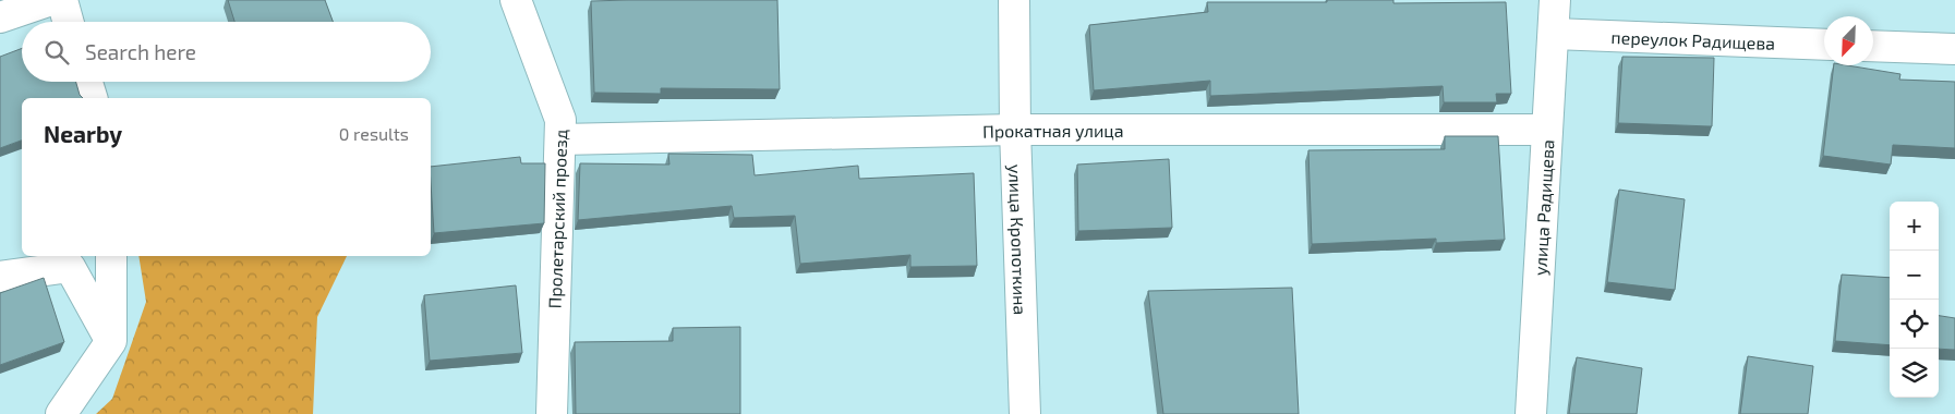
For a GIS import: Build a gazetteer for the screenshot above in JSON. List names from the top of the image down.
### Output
{
  "streets": {
    "street": [
      "переулок Радищева",
      "Прокатная улица",
      "улица Радищева",
      "Пролетарский проезд",
      "улица Кропоткина"
    ]
  },
  "crossings": [
    ["переулок Радищева", "улица Радищева"],
    ["Прокатная улица", "улица Радищева"],
    ["Прокатная улица", "Пролетарский проезд"],
    ["Прокатная улица", "улица Кропоткина"]
  ],
  "north": "bottom left",
  "page": {
    "search": "Search here",
    "heading": ["Nearby", "0 results"],
    "map_buttons": ["+", "−"]
  }
}
